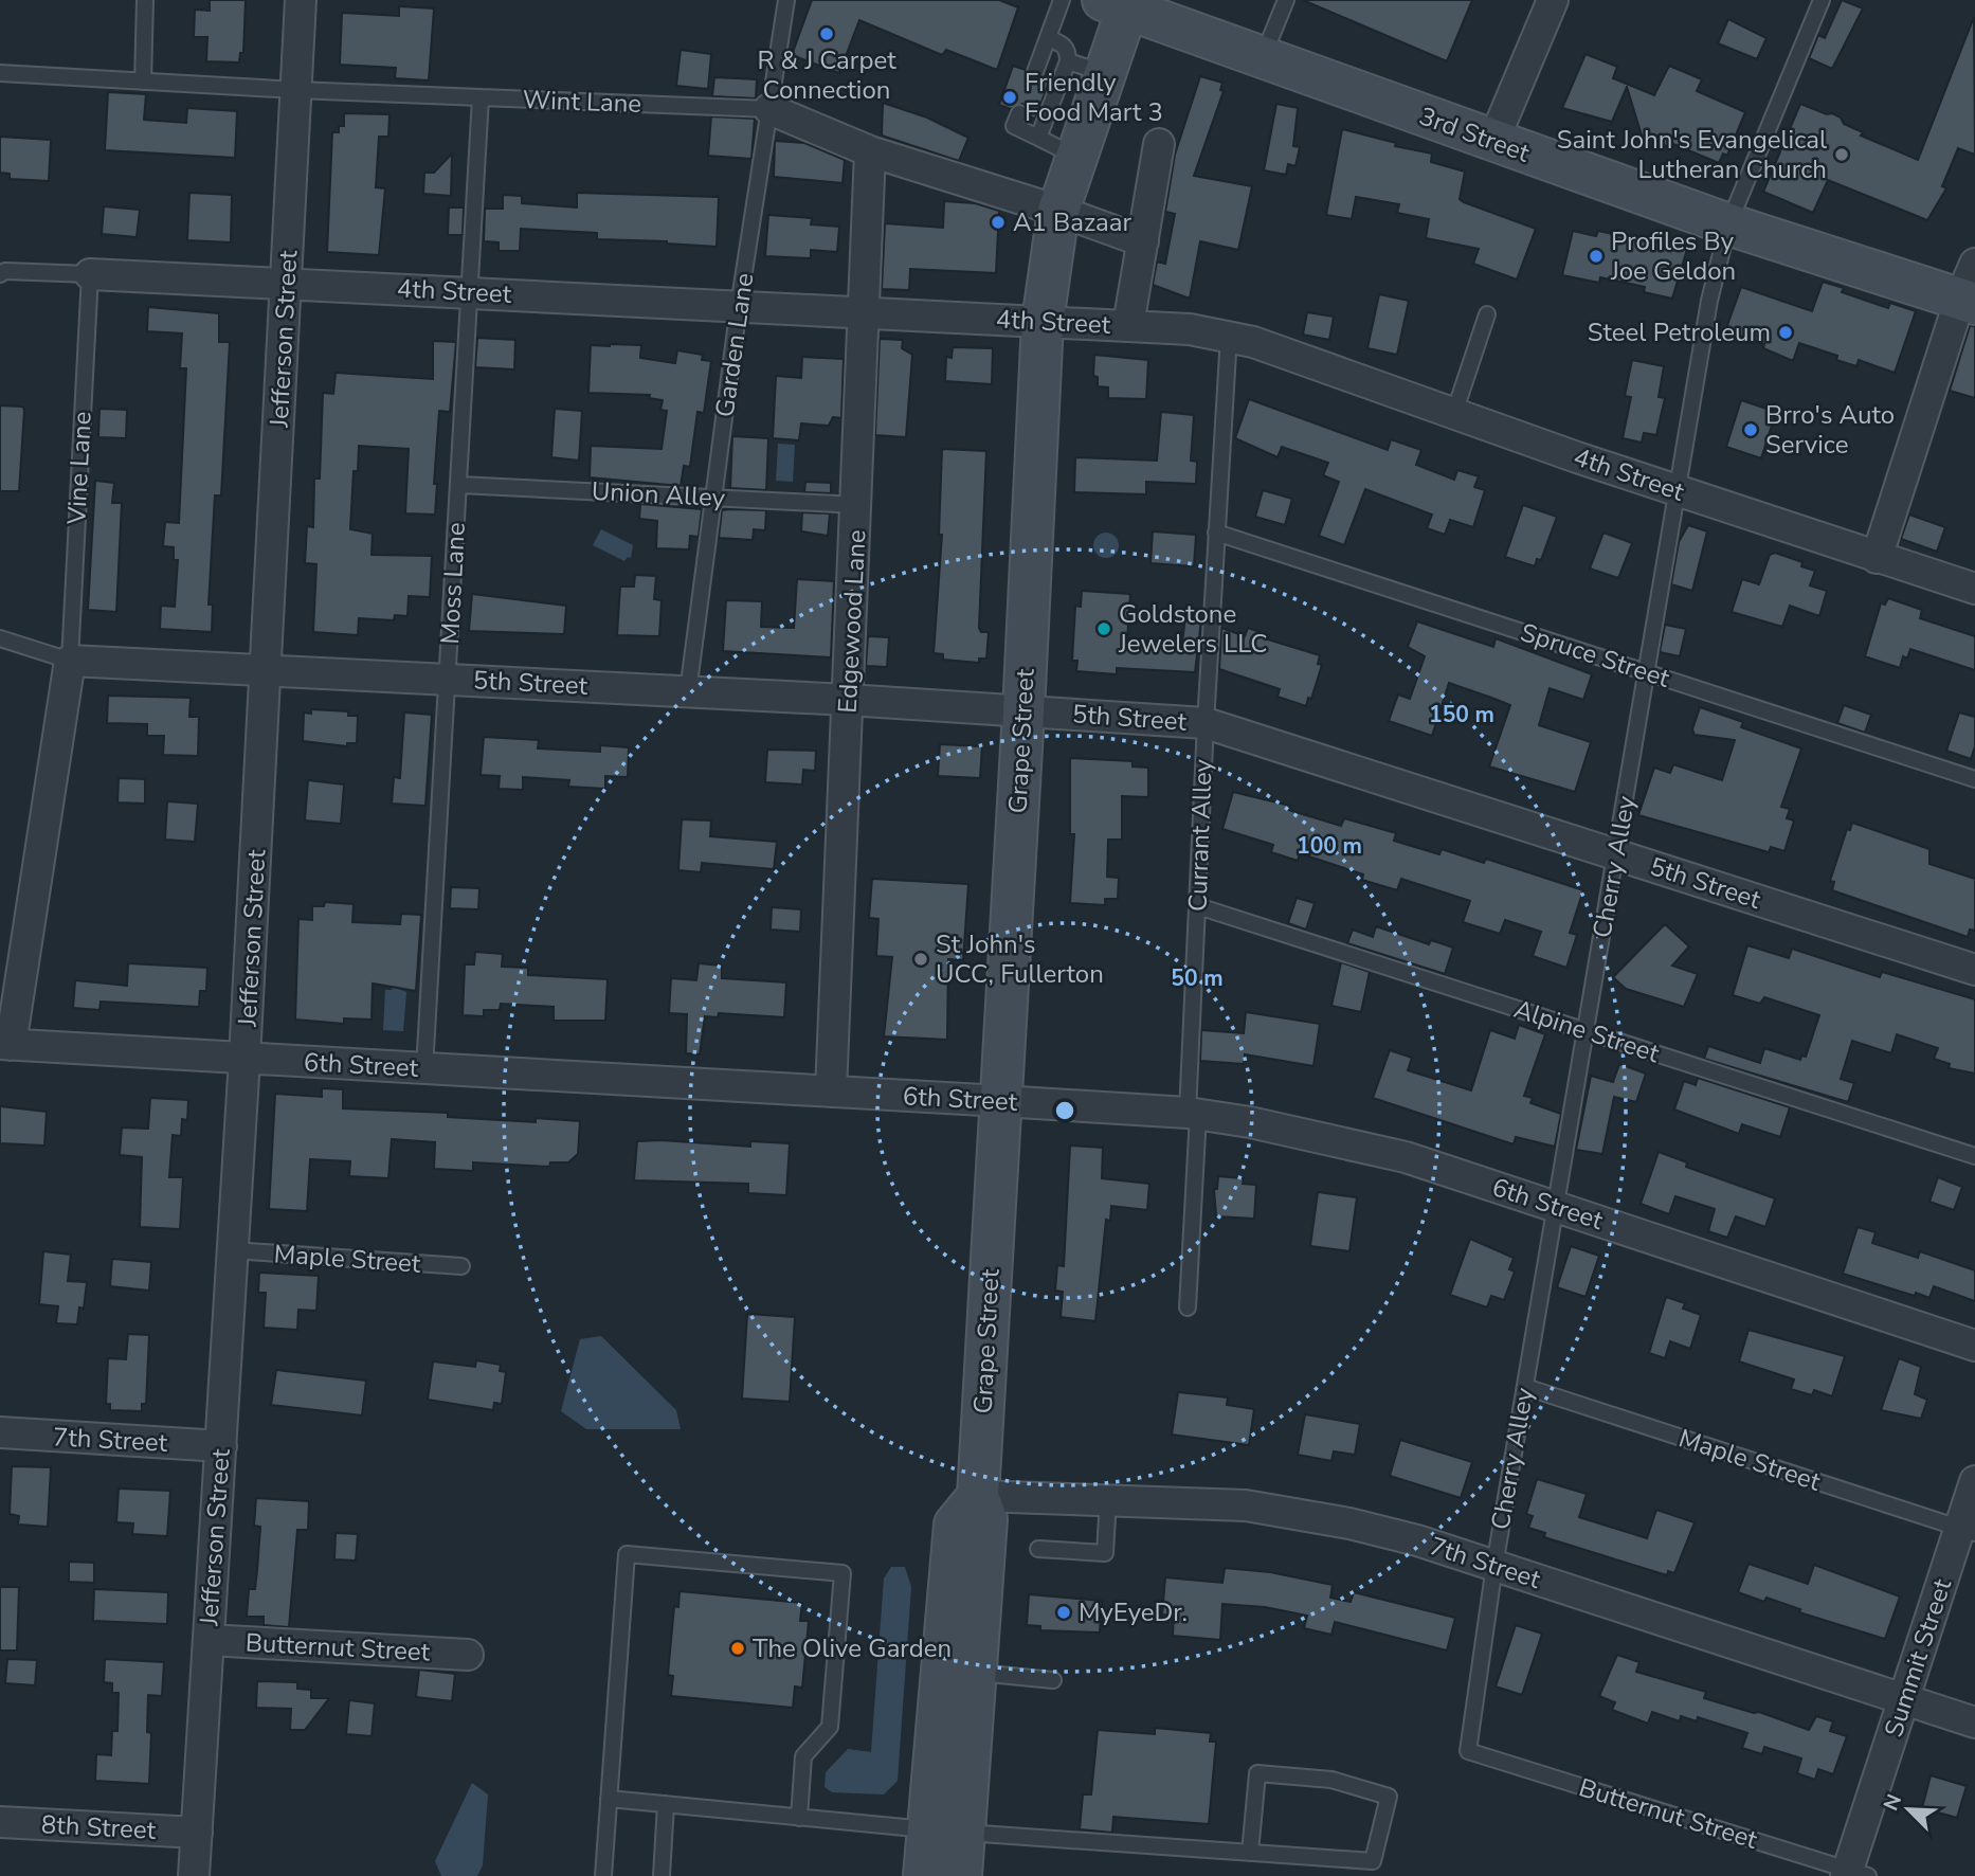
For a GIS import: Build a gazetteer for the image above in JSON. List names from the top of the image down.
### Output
{
  "streets": {
    "main road": ["3rd Street", "Grape Street"],
    "street": [
      "Wint Lane",
      "4th Street",
      "Jefferson Street",
      "Edgewood Lane",
      "5th Street",
      "6th Street",
      "7th Street",
      "Butternut Street",
      "Summit Street",
      "8th Street"
    ],
    "lane": [
      "Garden Lane",
      "Vine Lane",
      "Union Alley",
      "Moss Lane",
      "Spruce Street",
      "Currant Alley",
      "Cherry Alley",
      "Alpine Street",
      "Maple Street"
    ]
  },
  "crossings": [
    ["Wint Lane", "Jefferson Street"],
    ["Wint Lane", "Garden Lane"],
    ["Wint Lane", "Moss Lane"],
    ["Wint Lane", "Edgewood Lane"],
    ["Wint Lane", "Grape Street"],
    ["3rd Street", "Grape Street"],
    ["3rd Street", "Cherry Alley"],
    ["4th Street", "Jefferson Street"],
    ["4th Street", "Garden Lane"],
    ["4th Street", "Vine Lane"],
    ["4th Street", "Moss Lane"],
    ["4th Street", "Edgewood Lane"],
    ["4th Street", "Grape Street"],
    ["4th Street", "Currant Alley"],
    ["4th Street", "Cherry Alley"],
    ["Jefferson Street", "5th Street"],
    ["Jefferson Street", "6th Street"],
    ["Jefferson Street", "Maple Street"],
    ["Jefferson Street", "7th Street"],
    ["Jefferson Street", "Butternut Street"],
    ["Jefferson Street", "8th Street"],
    ["Garden Lane", "Union Alley"],
    ["Garden Lane", "5th Street"],
    ["Vine Lane", "5th Street"],
    ["Union Alley", "Moss Lane"],
    ["Union Alley", "Edgewood Lane"],
    ["Moss Lane", "5th Street"],
    ["Moss Lane", "6th Street"],
    ["Edgewood Lane", "5th Street"],
    ["Edgewood Lane", "6th Street"],
    ["Spruce Street", "Currant Alley"],
    ["Spruce Street", "Cherry Alley"],
    ["5th Street", "Grape Street"],
    ["5th Street", "Currant Alley"],
    ["5th Street", "Cherry Alley"],
    ["Grape Street", "6th Street"],
    ["Grape Street", "7th Street"],
    ["Currant Alley", "Alpine Street"],
    ["Currant Alley", "6th Street"],
    ["Cherry Alley", "Alpine Street"],
    ["Cherry Alley", "6th Street"],
    ["Cherry Alley", "Maple Street"],
    ["Cherry Alley", "7th Street"],
    ["Cherry Alley", "Butternut Street"],
    ["Maple Street", "Summit Street"],
    ["7th Street", "Summit Street"],
    ["Butternut Street", "Summit Street"]
  ],
  "places": [
    "R & J Carpet Connection",
    "Friendly Food Mart 3",
    "Saint John's Evangelical Lutheran Church",
    "A1 Bazaar",
    "Profiles By Joe Geldon",
    "Steel Petroleum",
    "Brro's Auto Service",
    "Goldstone Jewelers LLC",
    "St John's UCC, Fullerton",
    "MyEyeDr.",
    "The Olive Garden"
  ],
  "north": "top left",
  "rings": ["150 m", "100 m", "50 m"]
}
